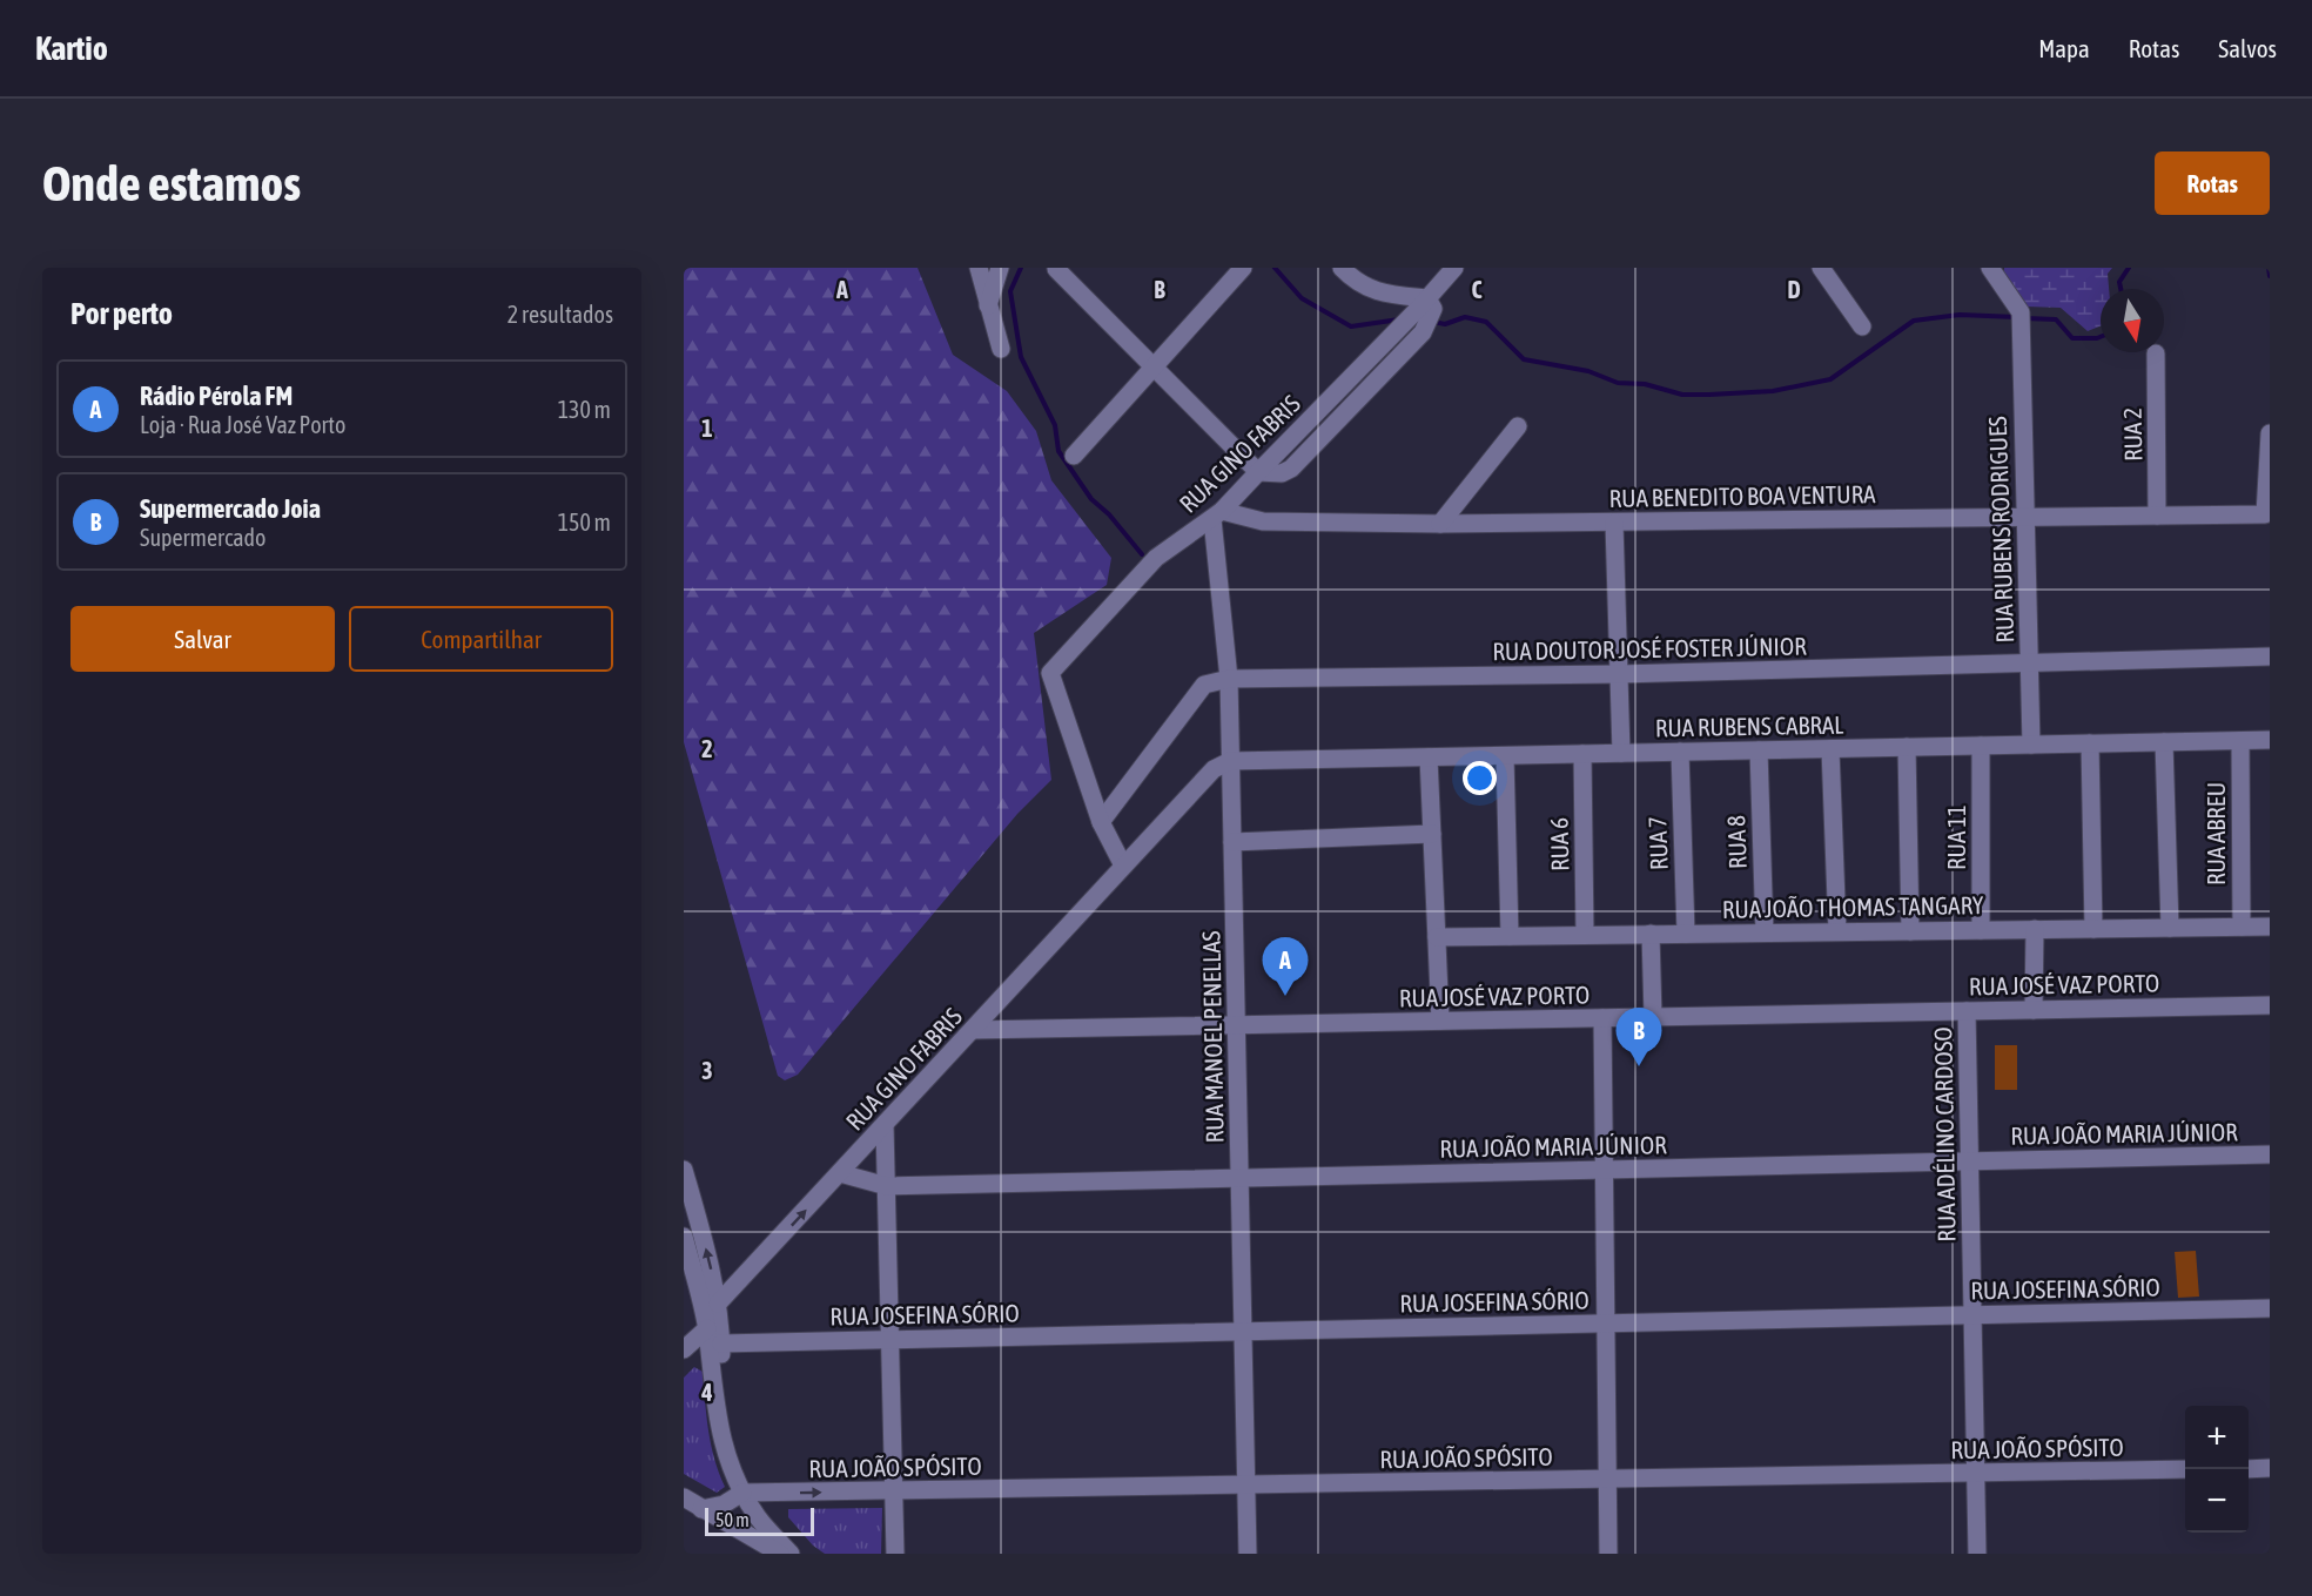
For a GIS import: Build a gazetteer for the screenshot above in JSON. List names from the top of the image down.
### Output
{
  "streets": {
    "street": [
      "RUA 2",
      "RUA GINO FABRIS",
      "RUA BENEDITO BOA VENTURA",
      "RUA RUBENS RODRIGUES",
      "RUA DOUTOR JOSÉ FOSTER JÚNIOR",
      "RUA RUBENS CABRAL",
      "RUA ABREU",
      "RUA 11",
      "RUA 8",
      "RUA 7",
      "RUA 6",
      "RUA JOÃO THOMAS TANGARY",
      "RUA JOSÉ VAZ PORTO",
      "RUA MANOEL PENELLAS",
      "RUA JOÃO MARIA JÚNIOR",
      "RUA ADÉLINO CARDOSO",
      "RUA JOSEFINA SÓRIO",
      "RUA JOÃO SPÓSITO"
    ]
  },
  "crossings": [
    ["RUA 2", "RUA BENEDITO BOA VENTURA"],
    ["RUA GINO FABRIS", "RUA BENEDITO BOA VENTURA"],
    ["RUA GINO FABRIS", "RUA DOUTOR JOSÉ FOSTER JÚNIOR"],
    ["RUA GINO FABRIS", "RUA RUBENS CABRAL"],
    ["RUA GINO FABRIS", "RUA JOSÉ VAZ PORTO"],
    ["RUA GINO FABRIS", "RUA MANOEL PENELLAS"],
    ["RUA GINO FABRIS", "RUA JOÃO MARIA JÚNIOR"],
    ["RUA BENEDITO BOA VENTURA", "RUA RUBENS RODRIGUES"],
    ["RUA BENEDITO BOA VENTURA", "RUA MANOEL PENELLAS"],
    ["RUA RUBENS RODRIGUES", "RUA DOUTOR JOSÉ FOSTER JÚNIOR"],
    ["RUA RUBENS RODRIGUES", "RUA RUBENS CABRAL"],
    ["RUA DOUTOR JOSÉ FOSTER JÚNIOR", "RUA MANOEL PENELLAS"],
    ["RUA RUBENS CABRAL", "RUA ABREU"],
    ["RUA RUBENS CABRAL", "RUA 11"],
    ["RUA RUBENS CABRAL", "RUA 8"],
    ["RUA RUBENS CABRAL", "RUA 7"],
    ["RUA RUBENS CABRAL", "RUA 6"],
    ["RUA RUBENS CABRAL", "RUA MANOEL PENELLAS"],
    ["RUA ABREU", "RUA JOÃO THOMAS TANGARY"],
    ["RUA 11", "RUA JOÃO THOMAS TANGARY"],
    ["RUA 8", "RUA JOÃO THOMAS TANGARY"],
    ["RUA 7", "RUA JOÃO THOMAS TANGARY"],
    ["RUA 6", "RUA JOÃO THOMAS TANGARY"],
    ["RUA JOSÉ VAZ PORTO", "RUA MANOEL PENELLAS"],
    ["RUA JOSÉ VAZ PORTO", "RUA ADÉLINO CARDOSO"],
    ["RUA MANOEL PENELLAS", "RUA JOÃO MARIA JÚNIOR"],
    ["RUA MANOEL PENELLAS", "RUA JOSEFINA SÓRIO"],
    ["RUA MANOEL PENELLAS", "RUA JOÃO SPÓSITO"],
    ["RUA JOÃO MARIA JÚNIOR", "RUA ADÉLINO CARDOSO"],
    ["RUA ADÉLINO CARDOSO", "RUA JOSEFINA SÓRIO"],
    ["RUA ADÉLINO CARDOSO", "RUA JOÃO SPÓSITO"]
  ],
  "scale_bar": "50 m",
  "north": "bottom",
  "page": {
    "header": "Kartio",
    "nav": ["Mapa", "Rotas", "Salvos"],
    "buttons": [
      "Rotas",
      ["Salvar", "Compartilhar"]
    ],
    "title": "Onde estamos",
    "heading": ["Por perto", "2 resultados"],
    "list": [
      {
        "mark": "A",
        "name": "Rádio Pérola FM",
        "note": "Loja · Rua José Vaz Porto",
        "value": "130 m"
      },
      {
        "mark": "B",
        "name": "Supermercado Joia",
        "note": "Supermercado",
        "value": "150 m"
      }
    ],
    "pins": ["A", "B"],
    "map_buttons": ["+", "−"],
    "scale": "50 m"
  },
  "grid": {
    "columns": [
      "A",
      "B",
      "C",
      "D"
    ],
    "rows": [
      "1",
      "2",
      "3",
      "4"
    ]
  }
}
